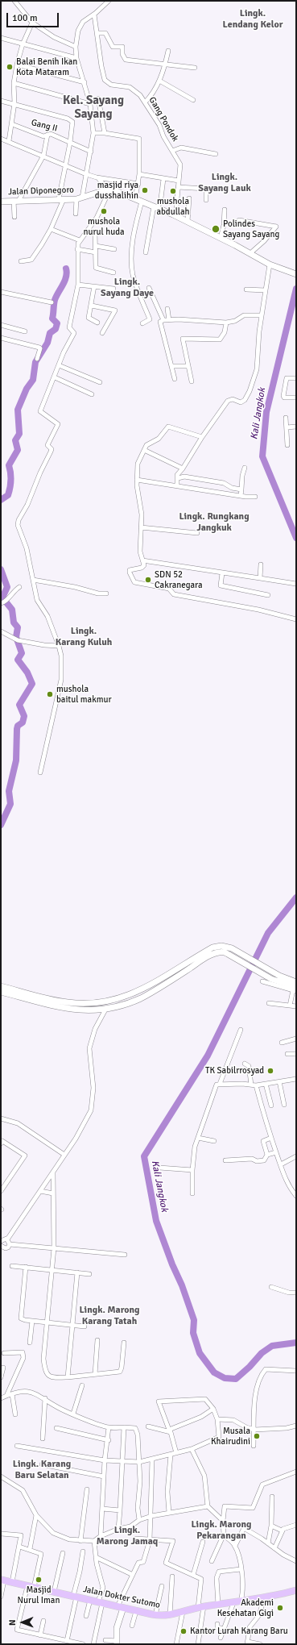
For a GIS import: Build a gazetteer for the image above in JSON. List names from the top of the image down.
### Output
{
  "streets": {
    "main road": ["Jalan Diponegoro", "Jalan Dokter Sutomo"],
    "street": ["Gang Pondok", "Gang II"]
  },
  "districts": [
    "Lingk. Lendang Kelor",
    "Kel. Sayang Sayang",
    "Lingk. Sayang Lauk",
    "Lingk. Sayang Daye",
    "Lingk. Rungkang Jangkuk",
    "Lingk. Karang Kuluh",
    "Lingk. Marong Karang Tatah",
    "Lingk. Karang Baru Selatan",
    "Lingk. Marong Pekarangan",
    "Lingk. Marong Jamaq"
  ],
  "water": ["Kali Jangkok"],
  "places": [
    "Balai Benih Ikan Kota Mataram",
    "masjid riya dusshalihin",
    "mushola abdullah",
    "mushola nurul huda",
    "Polindes Sayang Sayang",
    "SDN 52 Cakranegara",
    "mushola baitul makmur",
    "TK Sabilrrosyad",
    "Musala Khairudini",
    "Masjid Nurul Iman",
    "Akademi Kesehatan Gigi",
    "Kantor Lurah Karang Baru"
  ],
  "scale_bar": "100 m",
  "north": "left"
}
